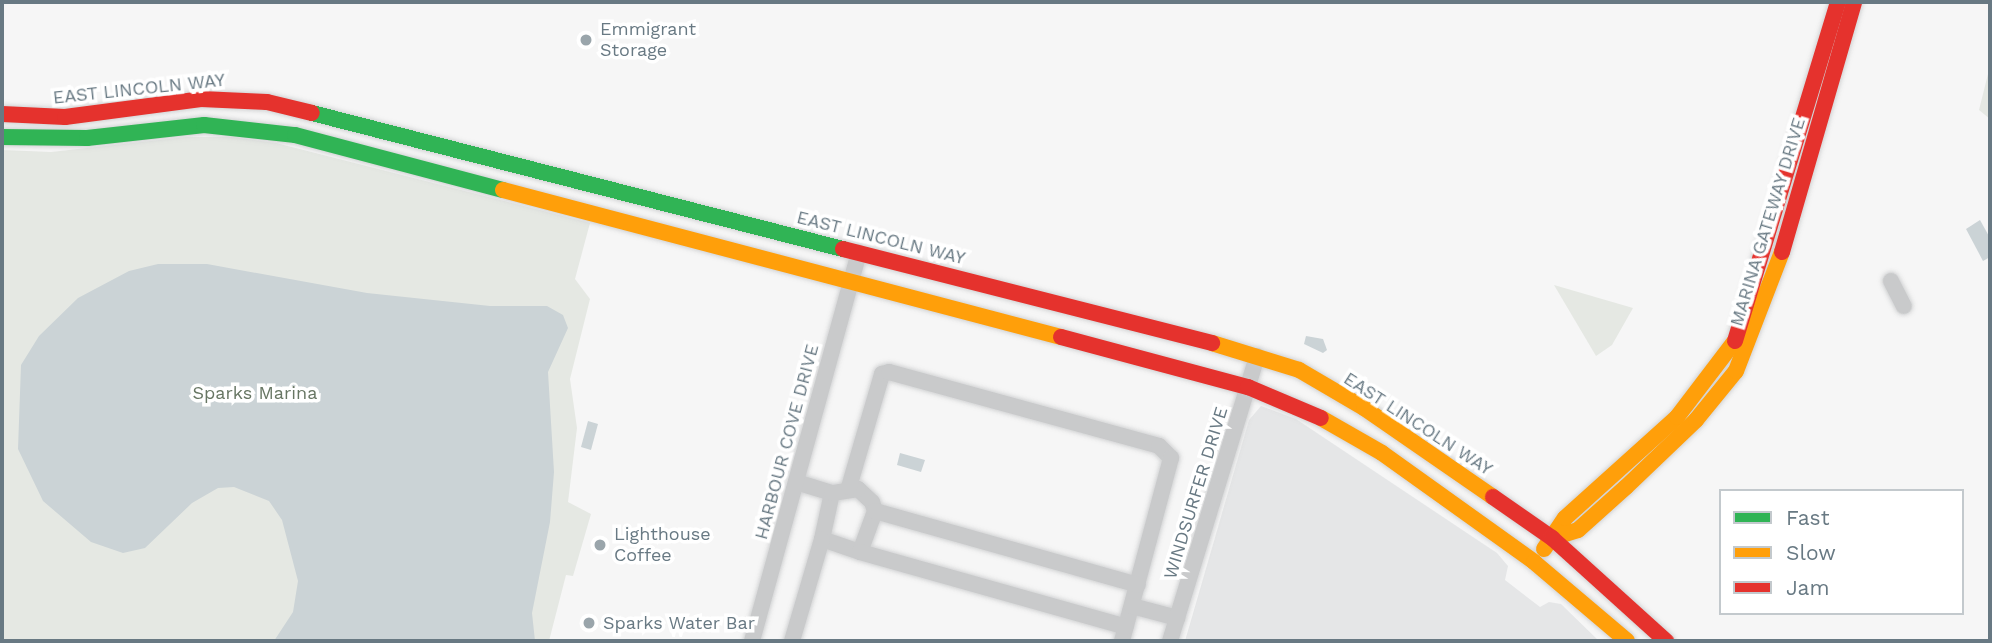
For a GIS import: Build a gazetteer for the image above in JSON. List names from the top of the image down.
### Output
{
  "streets": {
    "street": [
      "EAST LINCOLN WAY",
      "MARINA GATEWAY DRIVE",
      "HARBOUR COVE DRIVE",
      "WINDSURFER DRIVE"
    ]
  },
  "crossings": [
    ["EAST LINCOLN WAY", "MARINA GATEWAY DRIVE"],
    ["EAST LINCOLN WAY", "HARBOUR COVE DRIVE"],
    ["EAST LINCOLN WAY", "WINDSURFER DRIVE"]
  ],
  "parks": ["Sparks Marina"],
  "places": ["Emmigrant Storage", "Lighthouse Coffee", "Sparks Water Bar"],
  "legend": ["Fast", "Slow", "Jam"]
}
